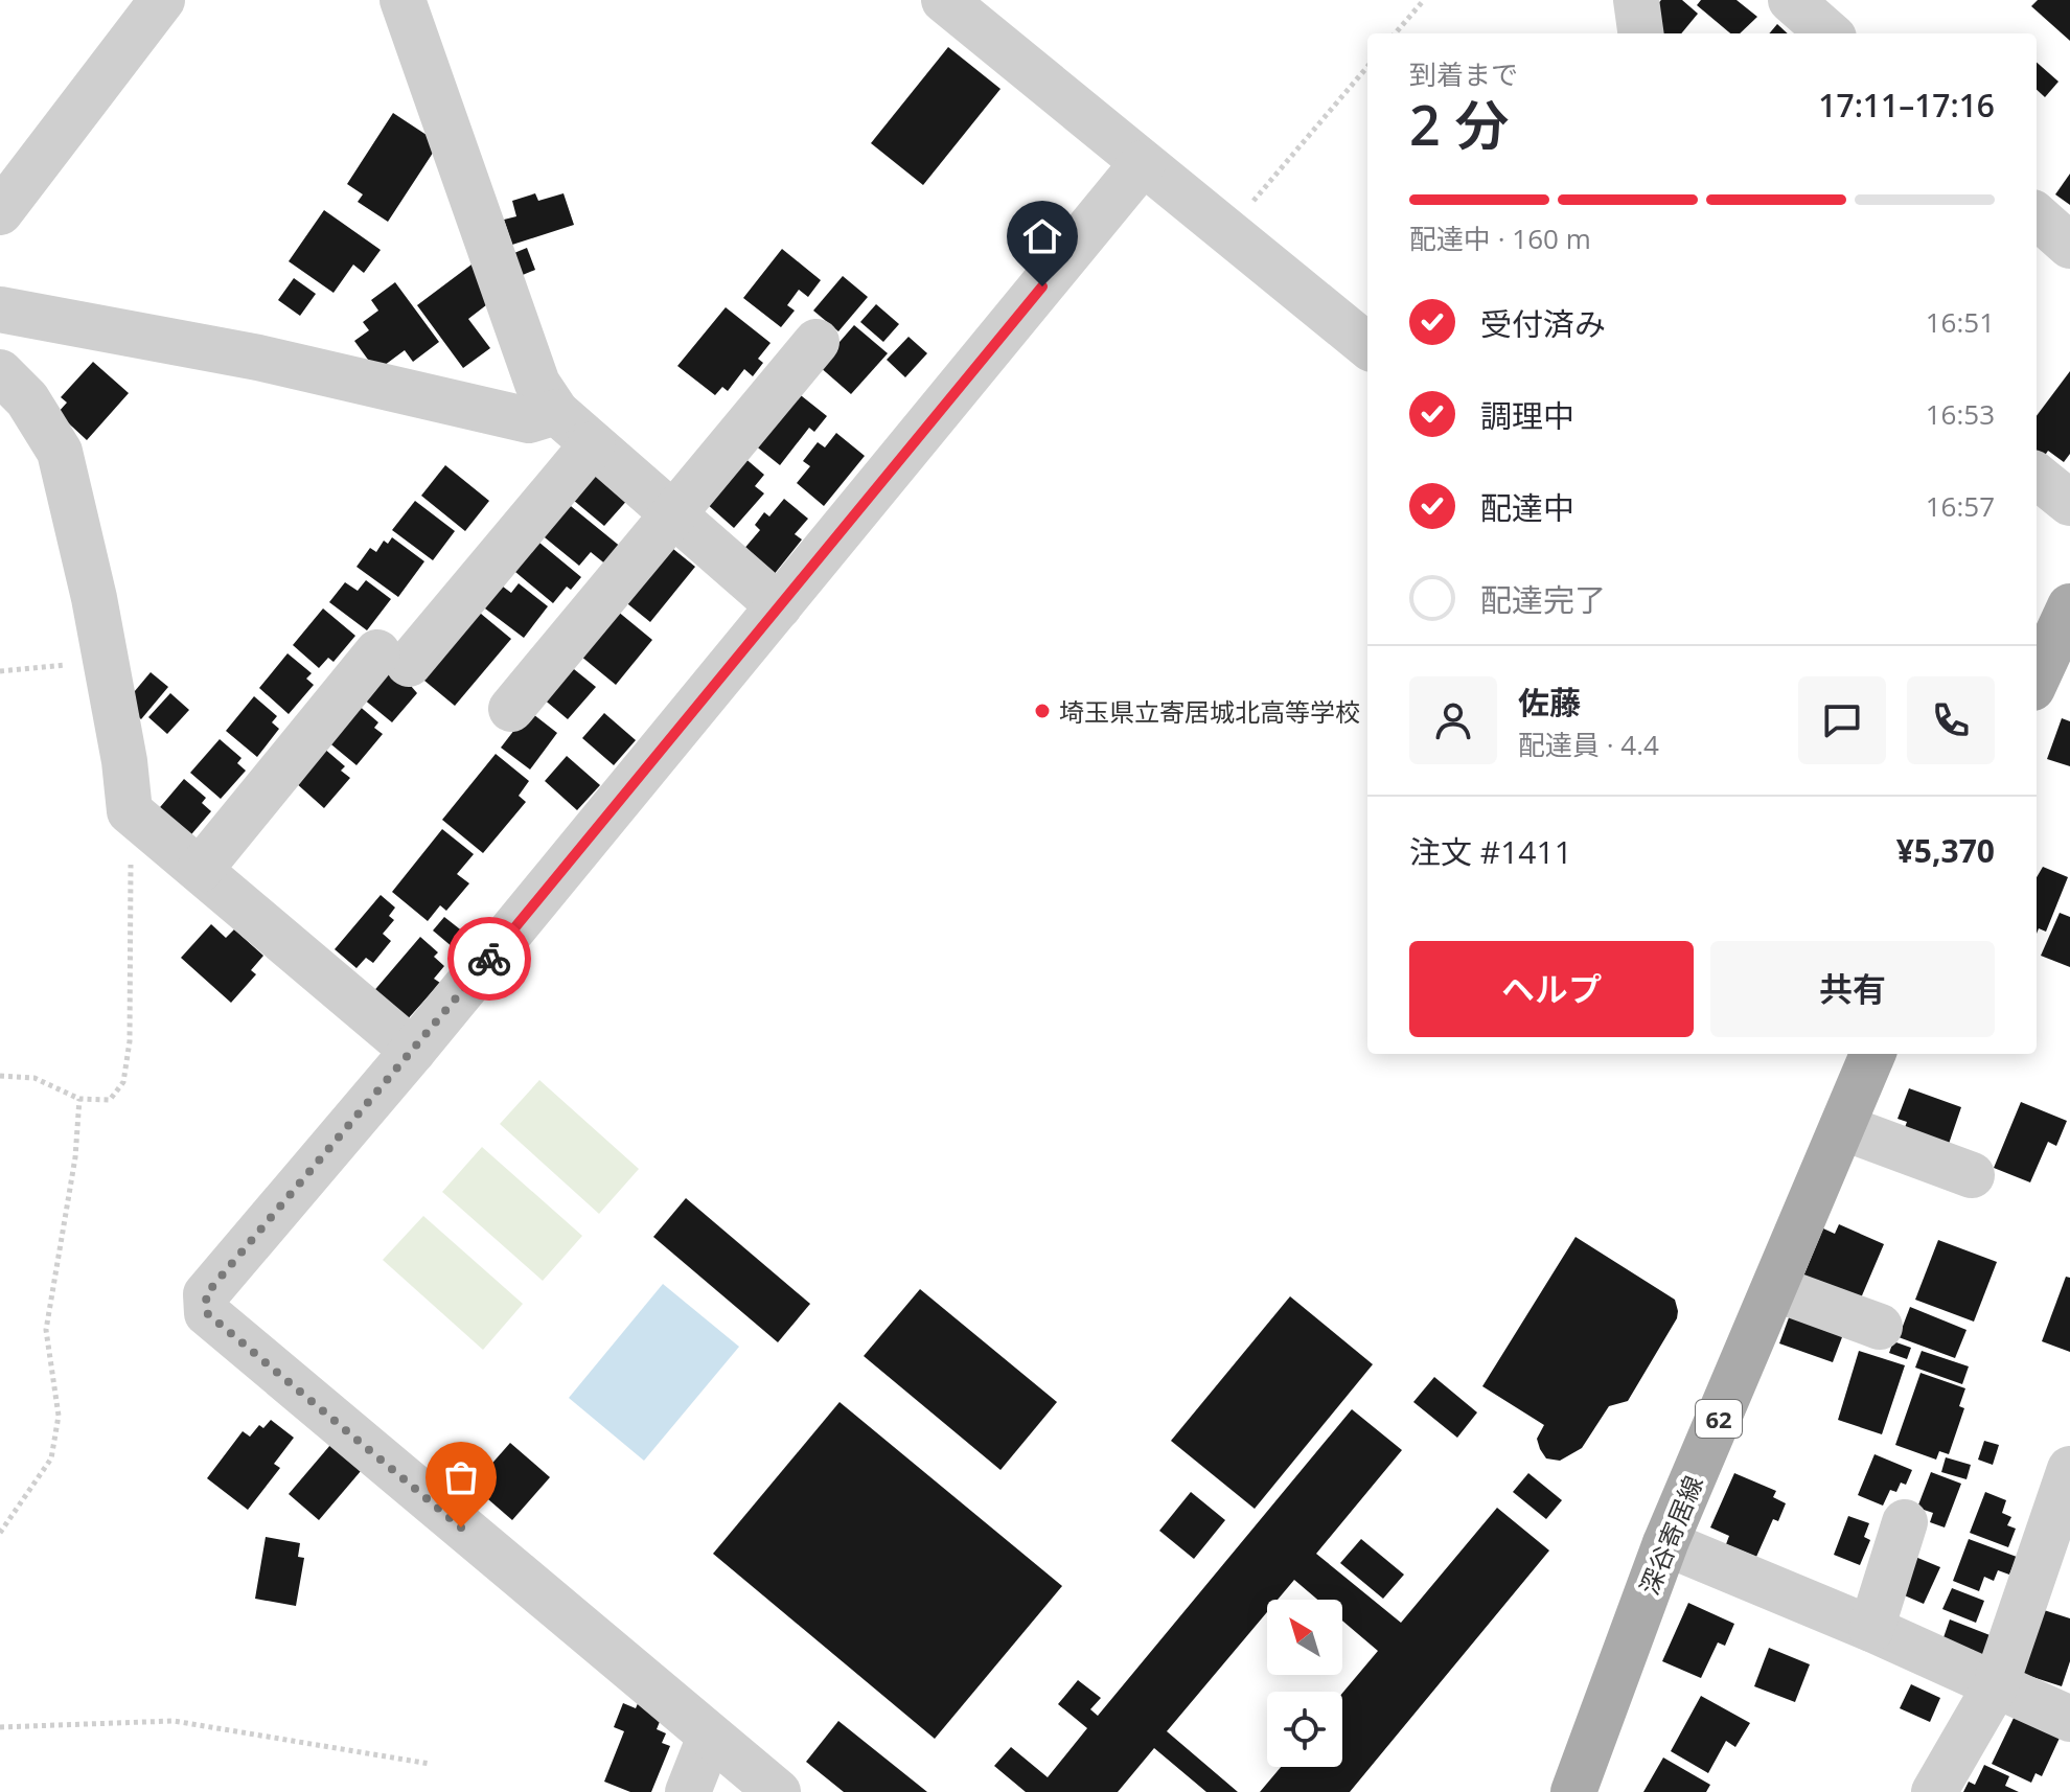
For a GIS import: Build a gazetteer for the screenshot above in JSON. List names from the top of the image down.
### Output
{
  "streets": {
    "main road": ["62", "深谷寄居線"]
  },
  "places": ["埼玉県立寄居城北高等学校"],
  "north": "top left",
  "page": {
    "heading": ["2 分", "到着まで", "17:11–17:16"],
    "panel": [
      "佐藤",
      "配達員 · 4.4",
      "注文 #1411",
      "¥5,370"
    ],
    "bar": "配達中 · 160 m",
    "list": [
      ["受付済み", "16:51"],
      ["調理中", "16:53"],
      ["配達中", "16:57"],
      "配達完了"
    ],
    "buttons": ["ヘルプ", "共有"]
  }
}
